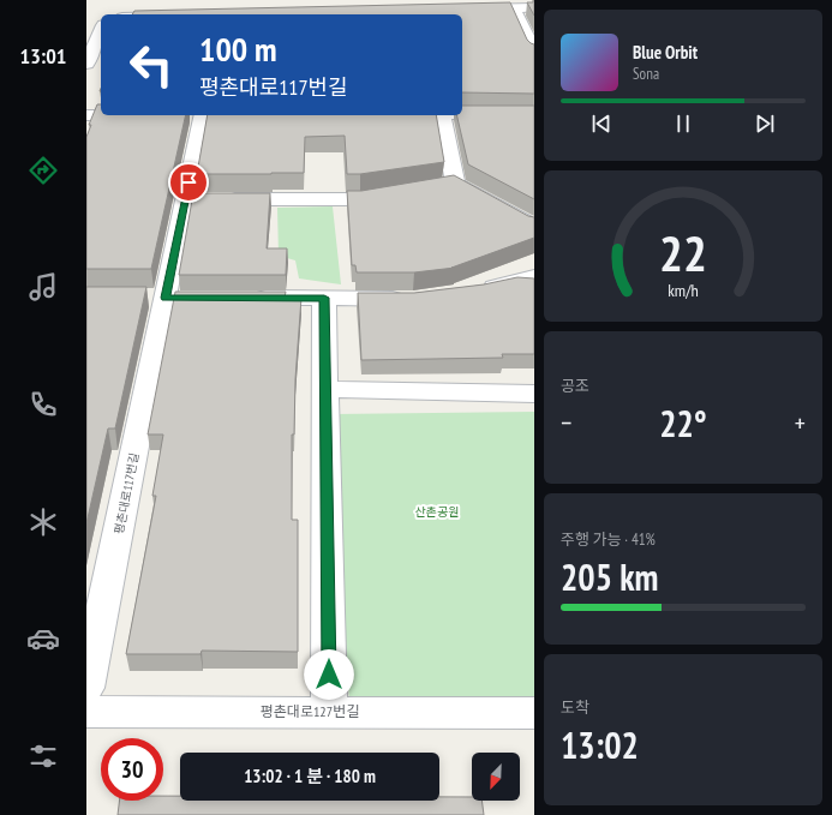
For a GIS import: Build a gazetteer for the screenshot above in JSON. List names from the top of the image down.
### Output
{
  "streets": {
    "street": ["평촌대로117번길", "평촌대로127번길"]
  },
  "parks": ["산촌공원"],
  "north": "bottom left",
  "page": {
    "tabs": "13:01",
    "turn": ["100 m", "평촌대로117번길"],
    "song": ["Blue Orbit", "Sona"],
    "tile": [
      "공조",
      ["주행 가능 · 41%", "205 km"],
      ["도착", "13:02"]
    ],
    "heat": ["−", "22°", "+"],
    "limit": "30",
    "trip": "13:02 · 1 분 · 180 m",
    "gauge": ["22", "km/h"]
  }
}
